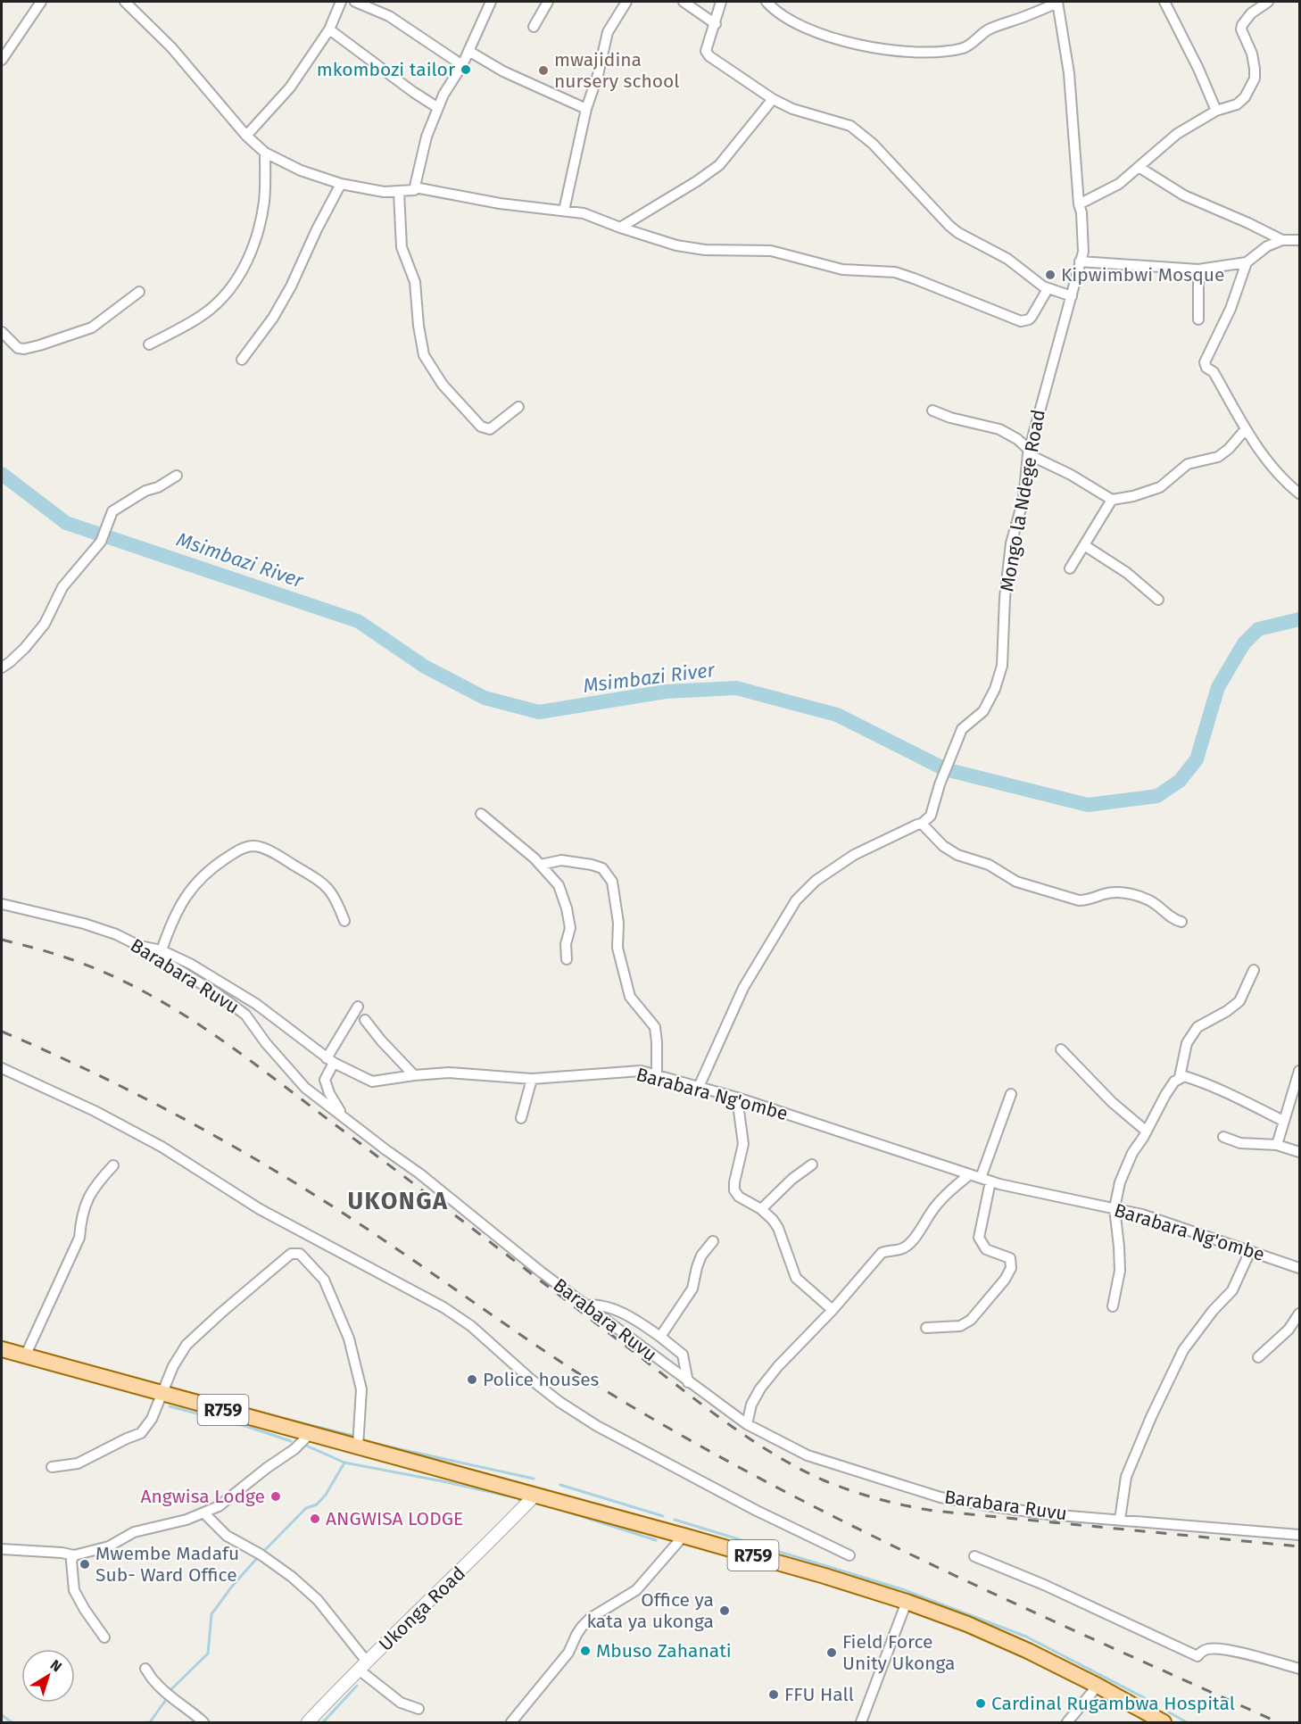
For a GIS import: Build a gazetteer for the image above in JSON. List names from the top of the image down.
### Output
{
  "streets": {
    "main road": ["R759"],
    "street": [
      "Mongo la Ndege Road",
      "Barabara Ruvu",
      "Barabara Ng'ombe",
      "Ukonga Road"
    ]
  },
  "crossings": [
    ["Barabara Ruvu", "Barabara Ng'ombe"],
    ["R759", "Ukonga Road"]
  ],
  "districts": ["UKONGA"],
  "water": ["Msimbazi River"],
  "places": [
    "mkombozi tailor",
    "mwajidina nursery school",
    "Kipwimbwi Mosque",
    "Police houses",
    "Angwisa Lodge",
    "ANGWISA LODGE",
    "Mwembe Madafu Sub- Ward Office",
    "Office ya kata ya ukonga",
    "Mbuso Zahanati",
    "Field Force Unity Ukonga",
    "FFU Hall",
    "Cardinal Rugambwa Hospital"
  ],
  "north": "top right"
}
